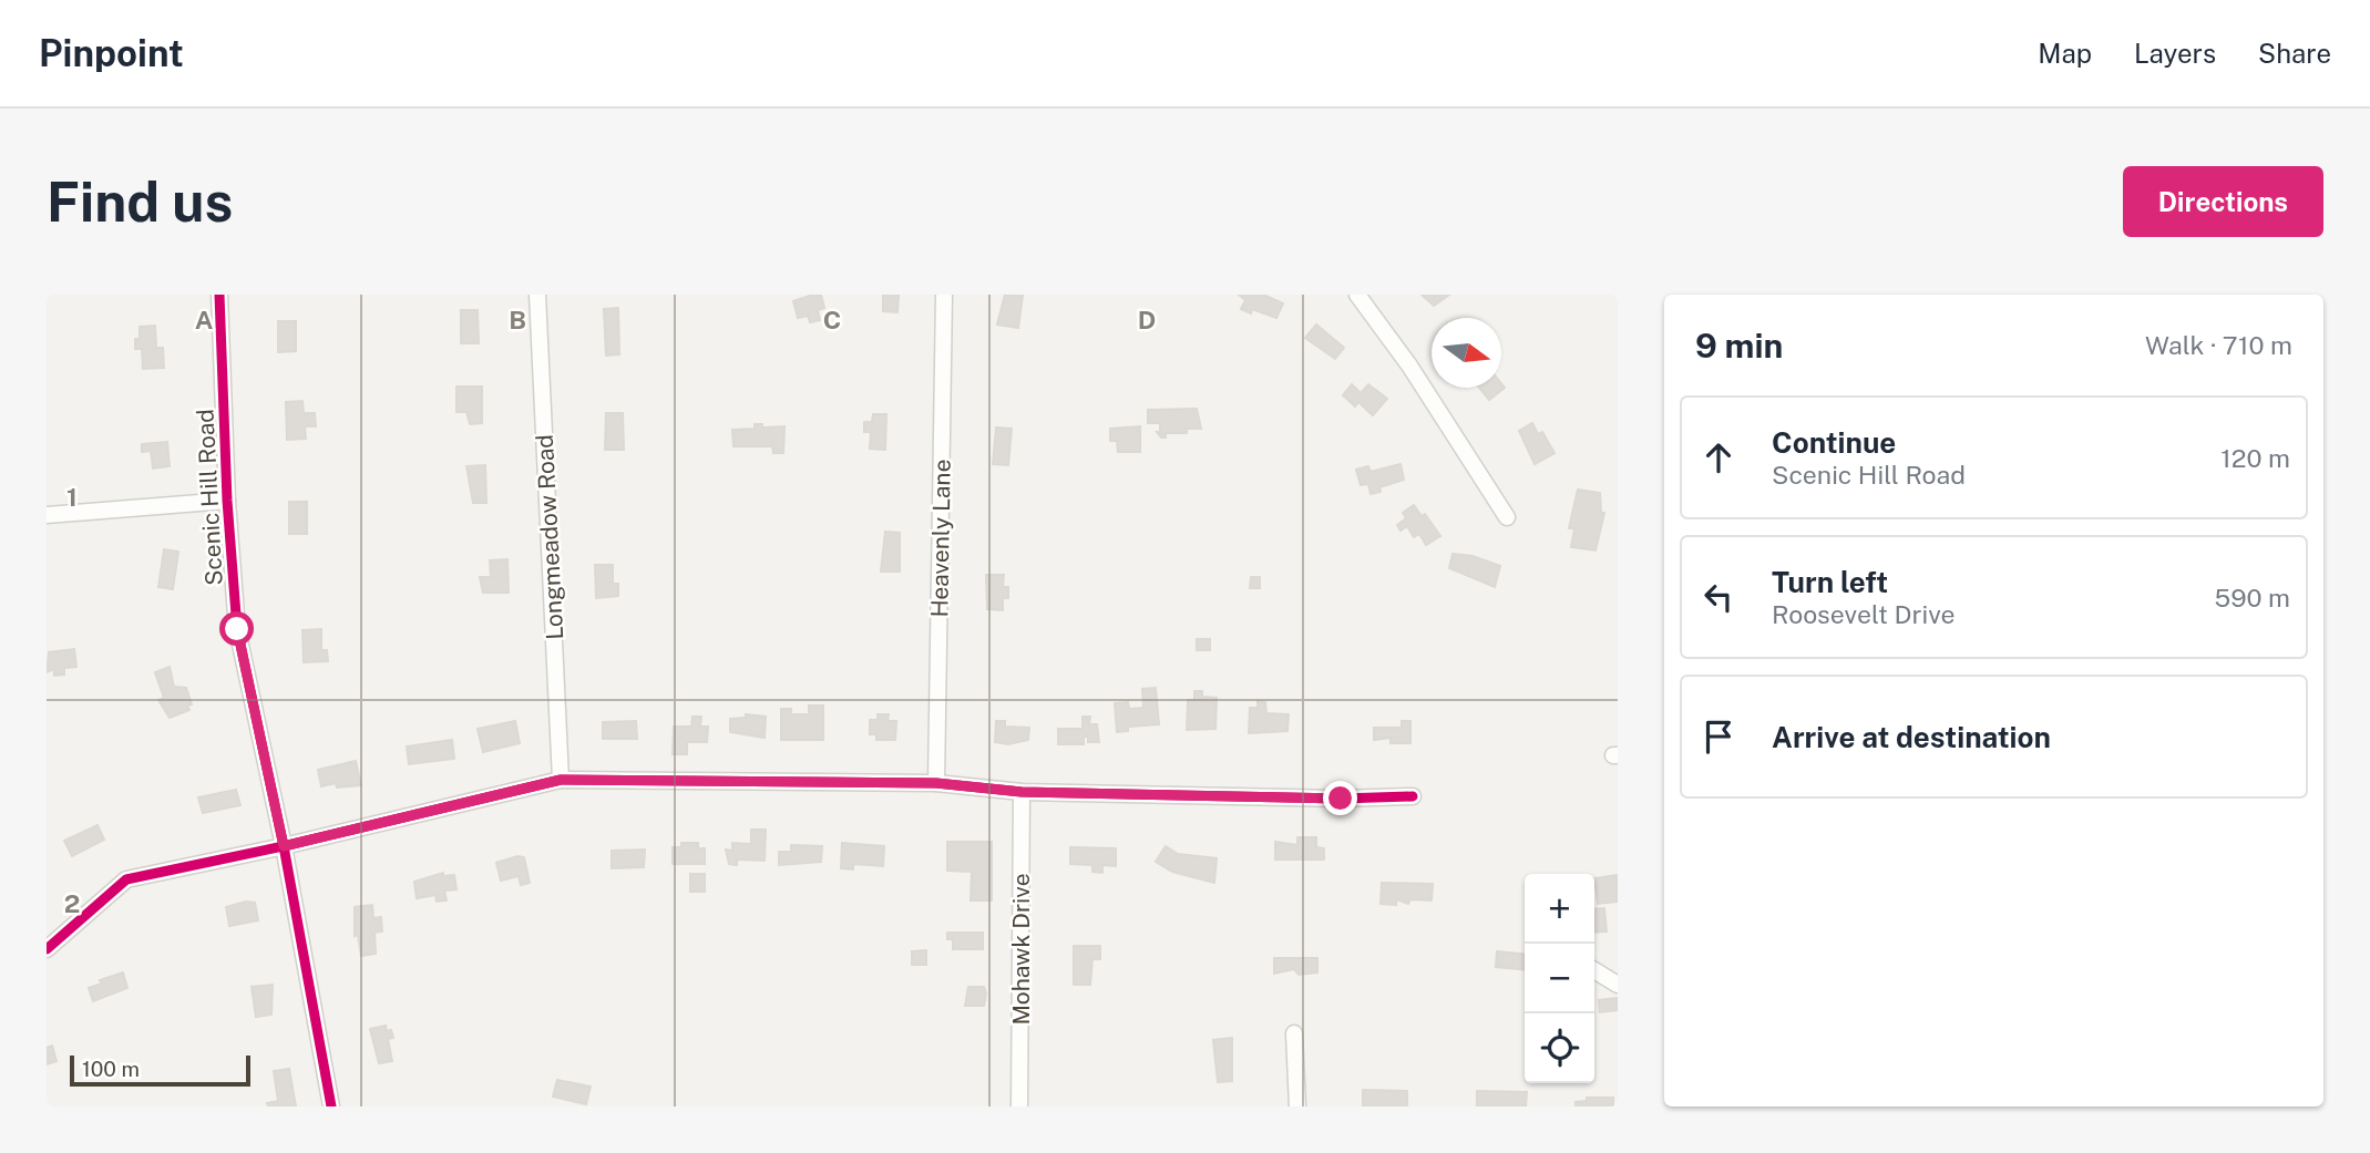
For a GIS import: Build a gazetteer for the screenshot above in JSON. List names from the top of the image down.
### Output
{
  "streets": {
    "street": [
      "Scenic Hill Road",
      "Longmeadow Road",
      "Heavenly Lane",
      "Mohawk Drive"
    ]
  },
  "scale_bar": "100 m",
  "north": "right",
  "page": {
    "header": "Pinpoint",
    "nav": ["Map", "Layers", "Share"],
    "buttons": "Directions",
    "title": "Find us",
    "heading": ["9 min", "Walk · 710 m"],
    "list": [
      ["Continue", "Scenic Hill Road", "120 m"],
      ["Turn left", "Roosevelt Drive", "590 m"],
      "Arrive at destination"
    ],
    "map_buttons": ["+", "−"],
    "scale": "100 m"
  },
  "grid": {
    "columns": [
      "A",
      "B",
      "C",
      "D"
    ],
    "rows": ["1", "2"]
  }
}
